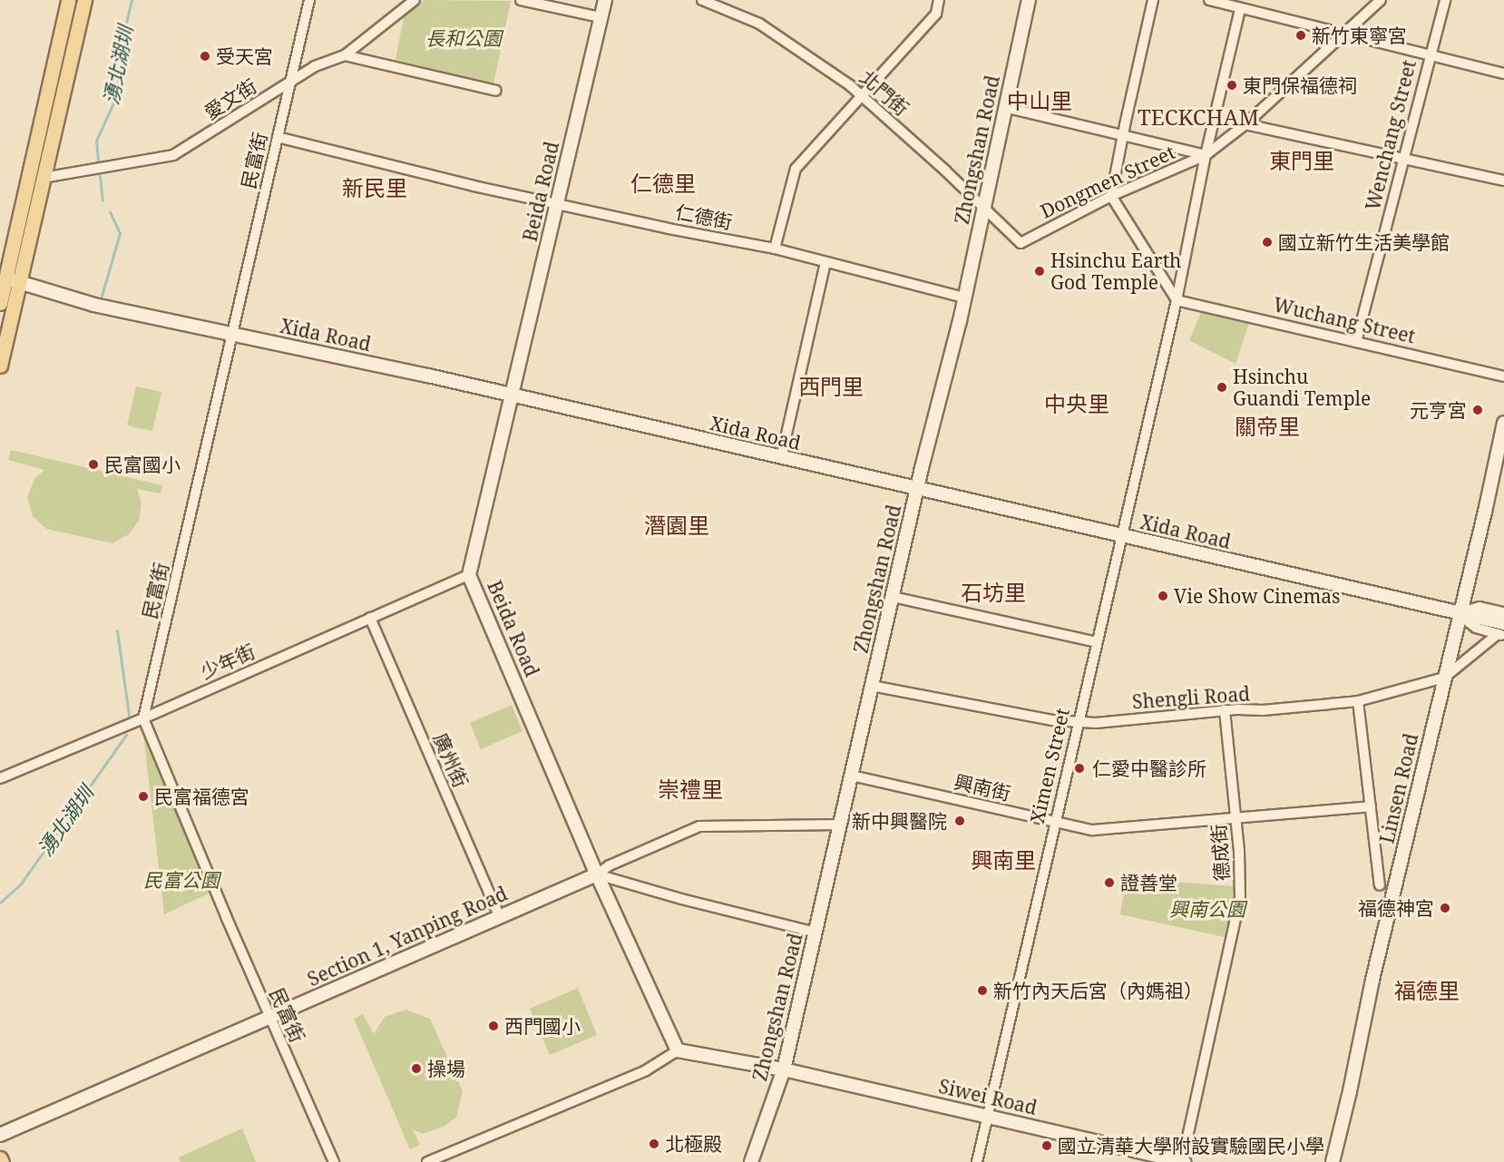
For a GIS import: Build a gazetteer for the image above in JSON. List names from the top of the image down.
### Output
{
  "streets": {
    "street": [
      "北門街",
      "愛文街",
      "Wenchang Street",
      "Zhongshan Road",
      "民富街",
      "Dongmen Street",
      "Beida Road",
      "仁德街",
      "Wuchang Street",
      "Xida Road",
      "少年街",
      "Shengli Road",
      "廣州街",
      "Ximen Street",
      "興南街",
      "Linsen Road",
      "德成街",
      "Section 1, Yanping Road",
      "Siwei Road"
    ]
  },
  "crossings": [
    ["北門街", "Zhongshan Road"],
    ["北門街", "Dongmen Street"],
    ["愛文街", "民富街"],
    ["Wenchang Street", "Wuchang Street"],
    ["Zhongshan Road", "仁德街"],
    ["Zhongshan Road", "Xida Road"],
    ["Zhongshan Road", "Shengli Road"],
    ["Zhongshan Road", "興南街"],
    ["Zhongshan Road", "Section 1, Yanping Road"],
    ["Zhongshan Road", "Siwei Road"],
    ["民富街", "仁德街"],
    ["民富街", "Xida Road"],
    ["民富街", "少年街"],
    ["民富街", "Section 1, Yanping Road"],
    ["Dongmen Street", "Ximen Street"],
    ["Beida Road", "仁德街"],
    ["Beida Road", "Xida Road"],
    ["Beida Road", "少年街"],
    ["Beida Road", "Section 1, Yanping Road"],
    ["Wuchang Street", "Ximen Street"],
    ["Xida Road", "Shengli Road"],
    ["Xida Road", "Ximen Street"],
    ["Xida Road", "Linsen Road"],
    ["少年街", "廣州街"],
    ["Shengli Road", "Ximen Street"],
    ["Shengli Road", "Linsen Road"],
    ["Shengli Road", "德成街"],
    ["廣州街", "Section 1, Yanping Road"],
    ["Ximen Street", "興南街"],
    ["Ximen Street", "Siwei Road"],
    ["興南街", "德成街"],
    ["德成街", "Siwei Road"]
  ],
  "districts": [
    "中山里",
    "TECKCHAM",
    "東門里",
    "仁德里",
    "新民里",
    "西門里",
    "中央里",
    "關帝里",
    "潛園里",
    "石坊里",
    "崇禮里",
    "興南里",
    "福德里"
  ],
  "water": ["湧北湖圳"],
  "parks": ["長和公園", "民富公園", "興南公園"],
  "places": [
    "新竹東寧宮",
    "受天宮",
    "東門保福德祠",
    "國立新竹生活美學館",
    "Hsinchu Earth God Temple",
    "Hsinchu Guandi Temple",
    "元亨宮",
    "民富國小",
    "Vie Show Cinemas",
    "仁愛中醫診所",
    "民富福德宮",
    "新中興醫院",
    "證善堂",
    "福德神宮",
    "新竹內天后宮（內媽祖）",
    "西門國小",
    "操場",
    "北極殿",
    "國立清華大學附設實驗國民小學"
  ]
}
